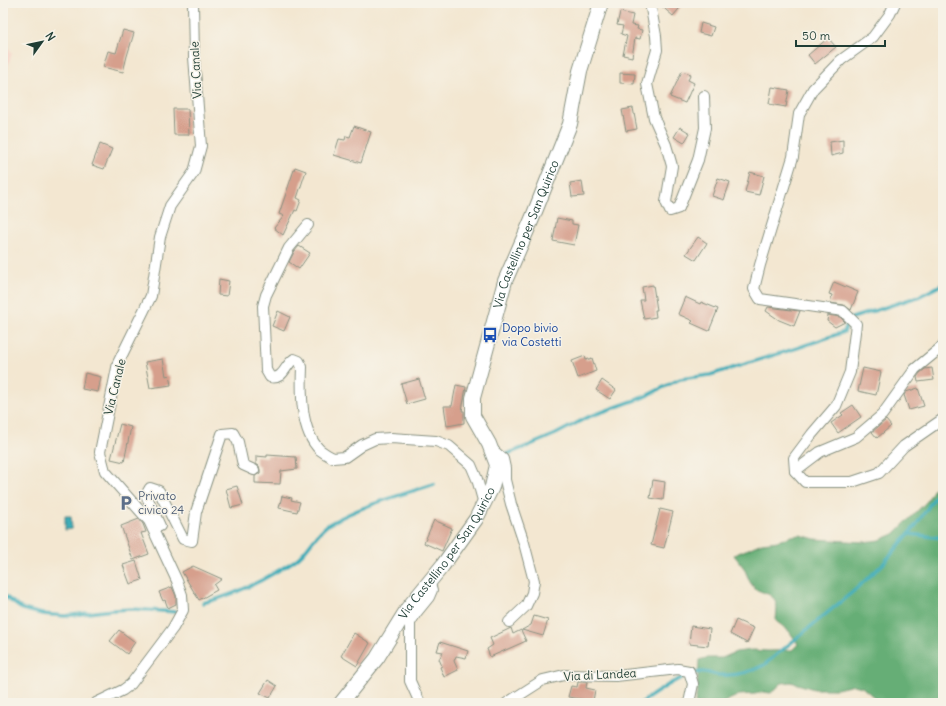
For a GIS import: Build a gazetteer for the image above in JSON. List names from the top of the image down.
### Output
{
  "streets": {
    "street": ["Via Canale", "Via Castellino per San Quirico", "Via di Landea"]
  },
  "places": {
    "bus stop": ["Dopo bivio via Costetti"],
    "parking": ["Privato civico 24"]
  },
  "scale_bar": "50 m",
  "north": "top right"
}
